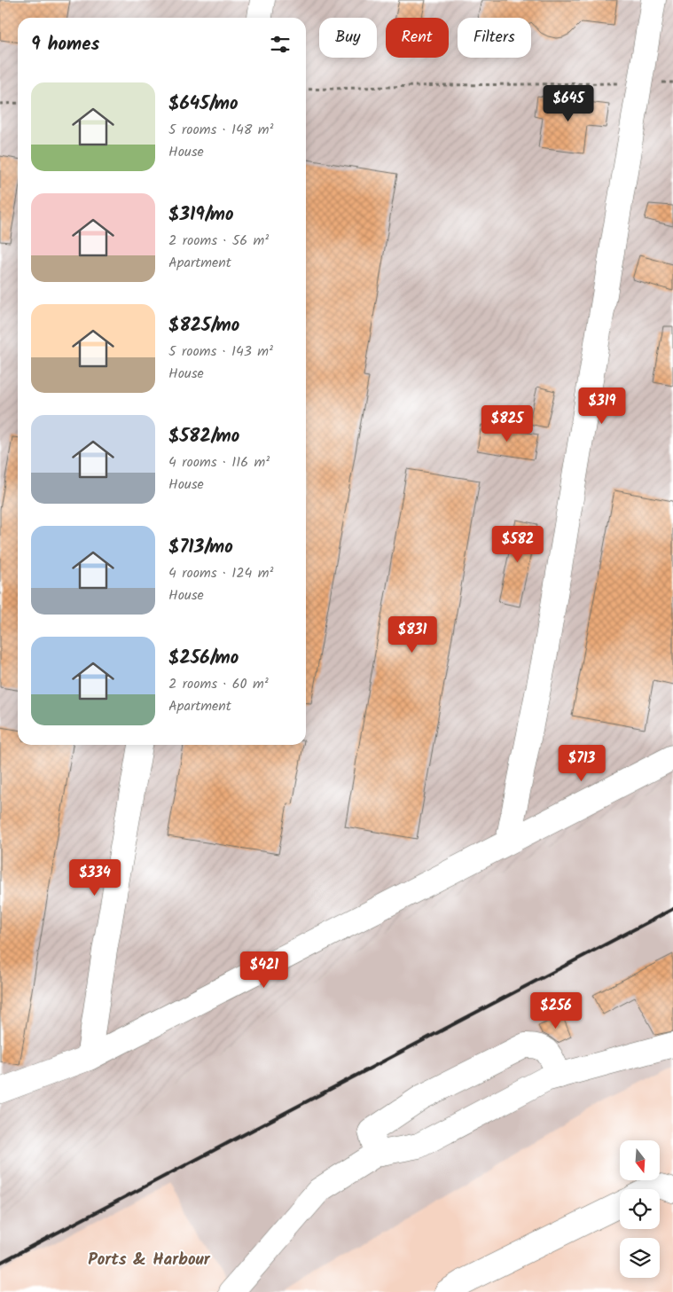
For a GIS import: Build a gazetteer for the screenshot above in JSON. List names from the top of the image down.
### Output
{
  "districts": ["Ports & Harbour"],
  "north": "bottom",
  "page": {
    "chip": ["Buy", "Rent", "Filters"],
    "heading": "9 homes",
    "list": [
      {
        "name": "$645/mo",
        "note": "5 rooms · 148 m² · House"
      },
      {
        "name": "$319/mo",
        "note": "2 rooms · 56 m² · Apartment"
      },
      {
        "name": "$825/mo",
        "note": "5 rooms · 143 m² · House"
      },
      {
        "name": "$582/mo",
        "note": "4 rooms · 116 m² · House"
      },
      {
        "name": "$713/mo",
        "note": "4 rooms · 124 m² · House"
      },
      {
        "name": "$256/mo",
        "note": "2 rooms · 60 m² · Apartment"
      }
    ],
    "price": [
      "$645",
      "$319",
      "$825",
      "$582",
      "$831",
      "$713",
      "$334",
      "$421",
      "$256"
    ]
  }
}
